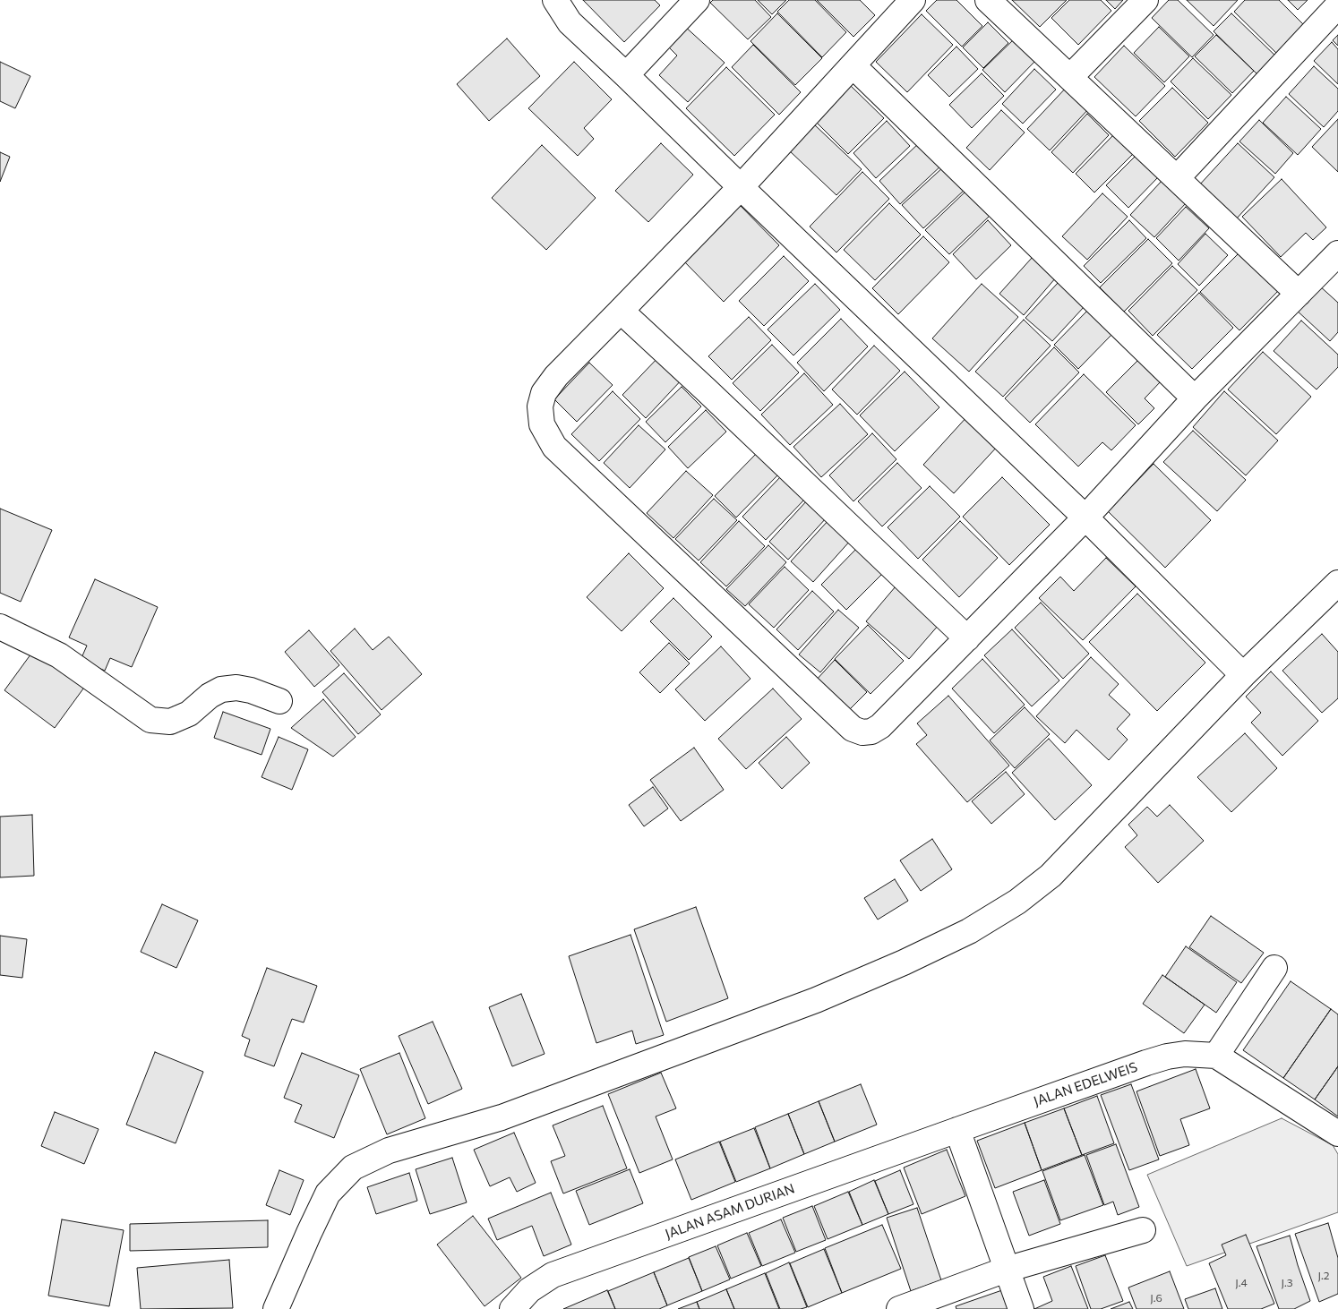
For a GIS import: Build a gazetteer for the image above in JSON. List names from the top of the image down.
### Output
{
  "streets": {
    "street": ["JALAN EDELWEIS", "JALAN ASAM DURIAN"]
  },
  "crossings": [
    ["JALAN EDELWEIS", "JALAN ASAM DURIAN"]
  ],
  "house_numbers": [
    "J.2",
    "J.4",
    "J.3",
    "J.6"
  ]
}
